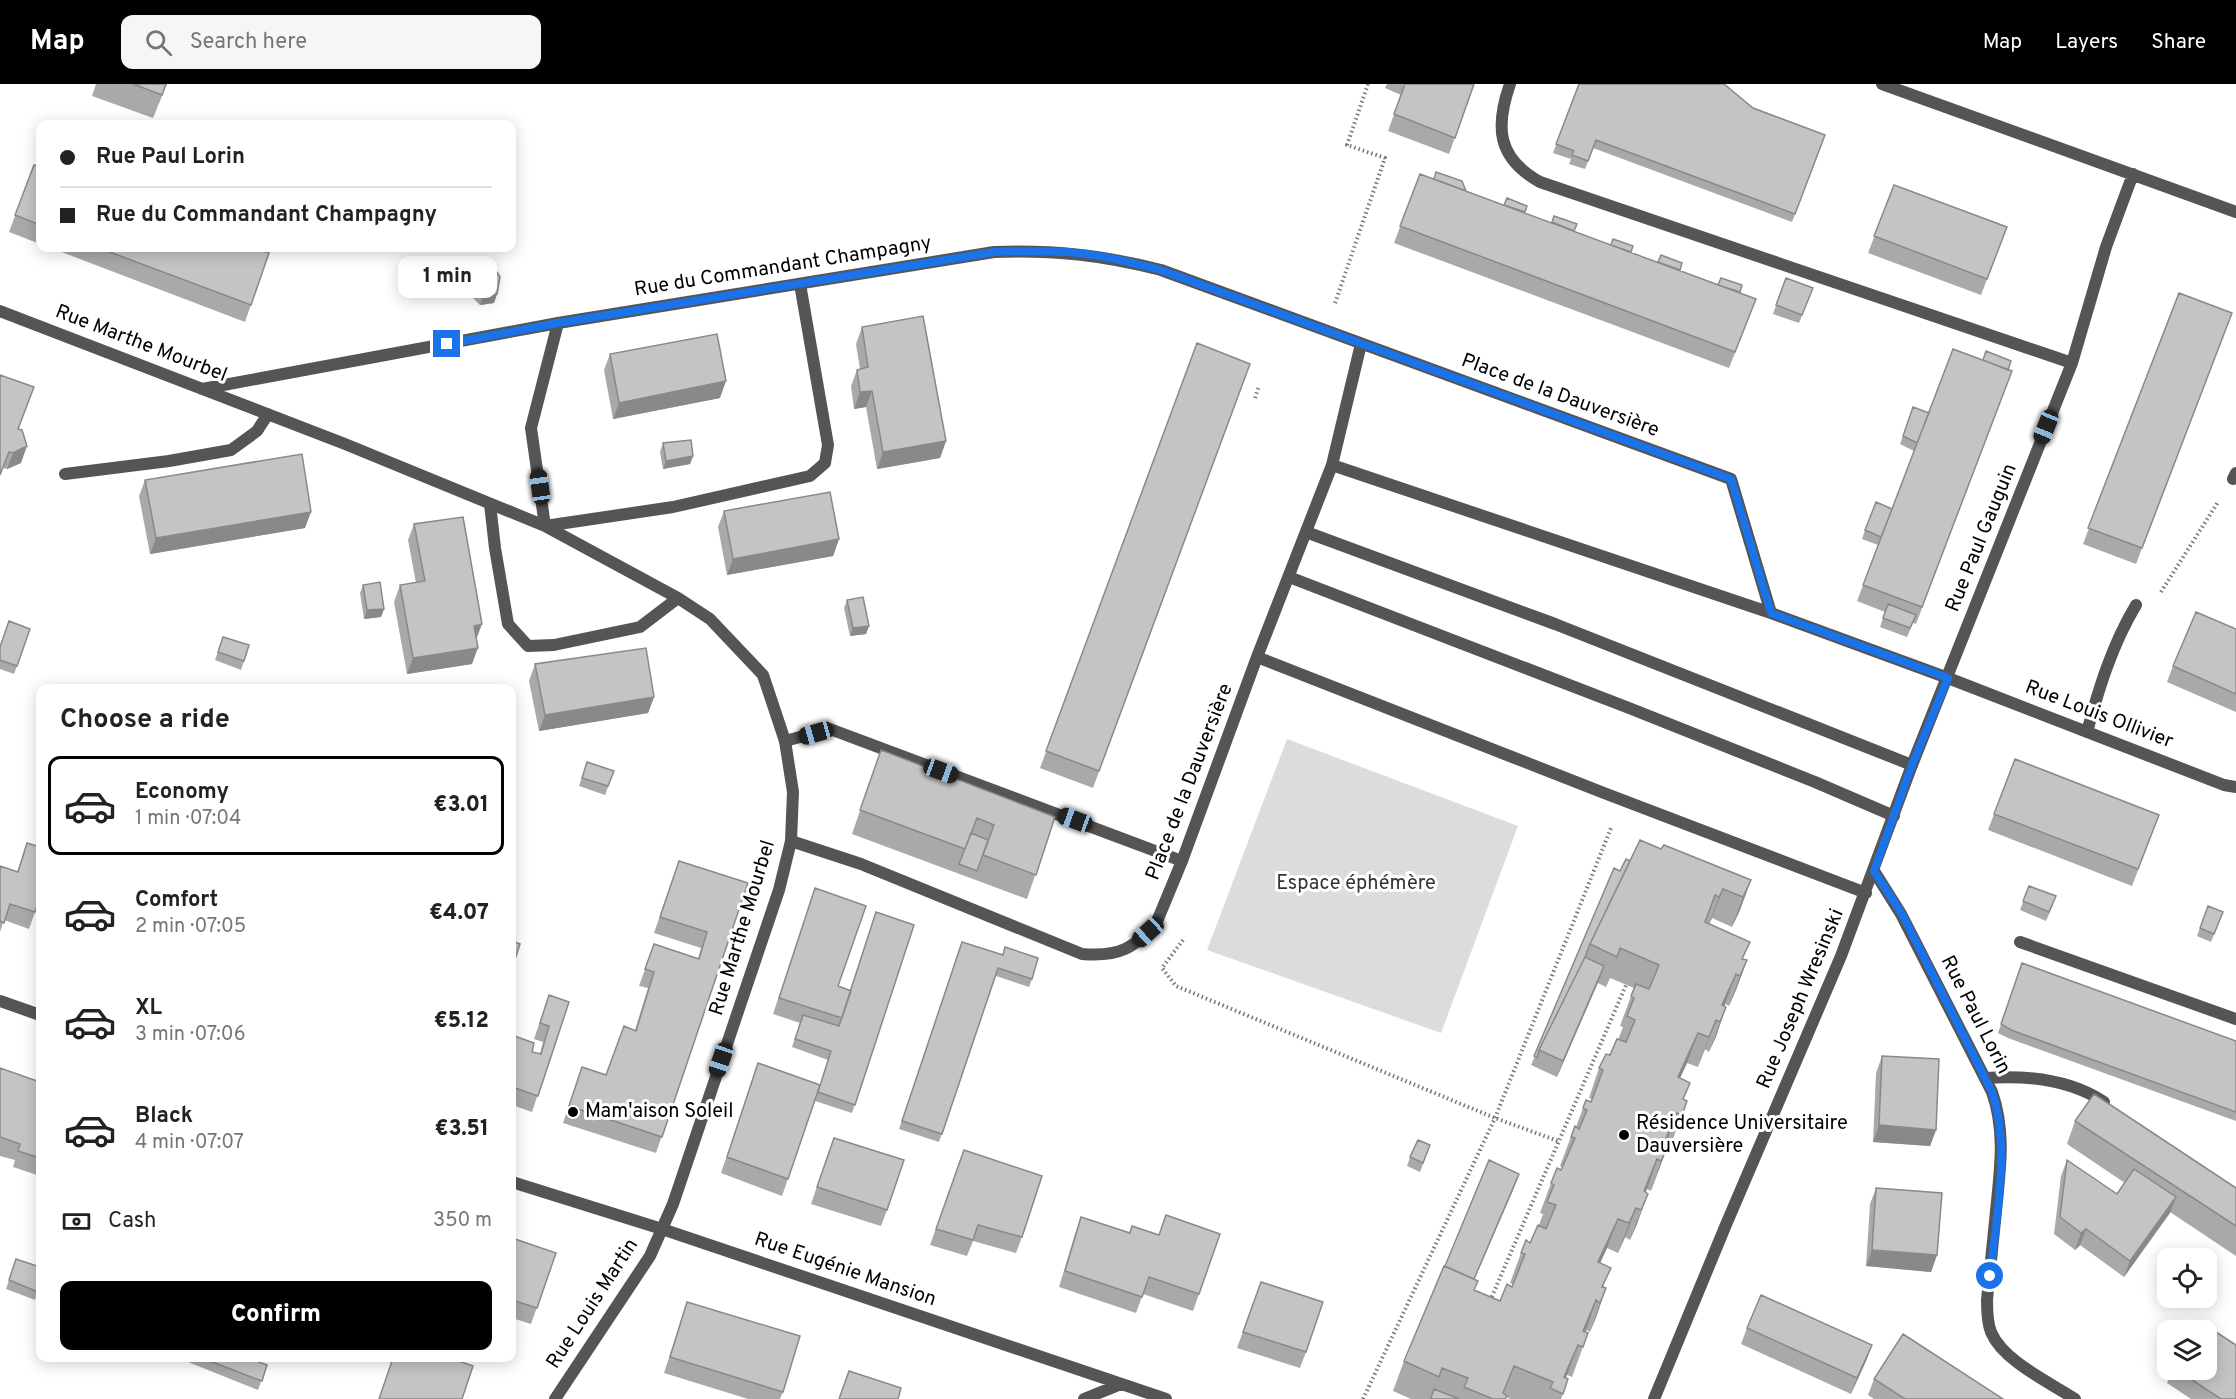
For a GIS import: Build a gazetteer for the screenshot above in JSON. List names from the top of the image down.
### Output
{
  "streets": {
    "street": [
      "Rue du Commandant Champagny",
      "Rue Marthe Mourbel",
      "Place de la Dauversière",
      "Rue Paul Gauguin",
      "Rue Louis Ollivier",
      "Rue Joseph Wresinski",
      "Rue Paul Lorin",
      "Rue Eugénie Mansion",
      "Rue Louis Martin"
    ]
  },
  "crossings": [
    ["Rue du Commandant Champagny", "Rue Marthe Mourbel"],
    ["Rue du Commandant Champagny", "Place de la Dauversière"],
    ["Rue Marthe Mourbel", "Place de la Dauversière"],
    ["Rue Marthe Mourbel", "Rue Eugénie Mansion"],
    ["Rue Marthe Mourbel", "Rue Louis Martin"],
    ["Rue Paul Gauguin", "Rue Louis Ollivier"],
    ["Rue Paul Gauguin", "Rue Joseph Wresinski"],
    ["Rue Louis Ollivier", "Rue Joseph Wresinski"],
    ["Rue Joseph Wresinski", "Rue Paul Lorin"],
    ["Rue Eugénie Mansion", "Rue Louis Martin"]
  ],
  "parks": ["Espace éphémère"],
  "places": ["Mam'aison Soleil", "Résidence Universitaire Dauversière"],
  "page": {
    "header": "Map",
    "search": "Search here",
    "nav": ["Map", "Layers", "Share"],
    "banner": ["Rue Paul Lorin", "Rue du Commandant Champagny"],
    "bubble": "1 min",
    "heading": "Choose a ride",
    "list": [
      {
        "name": "Economy",
        "note": "1 min · 07:04",
        "value": "€3.01"
      },
      {
        "name": "Comfort",
        "note": "2 min · 07:05",
        "value": "€4.07"
      },
      {
        "name": "XL",
        "note": "3 min · 07:06",
        "value": "€5.12"
      },
      {
        "name": "Black",
        "note": "4 min · 07:07",
        "value": "€3.51"
      }
    ],
    "pay": ["Cash", "350 m"],
    "buttons": "Confirm"
  }
}
